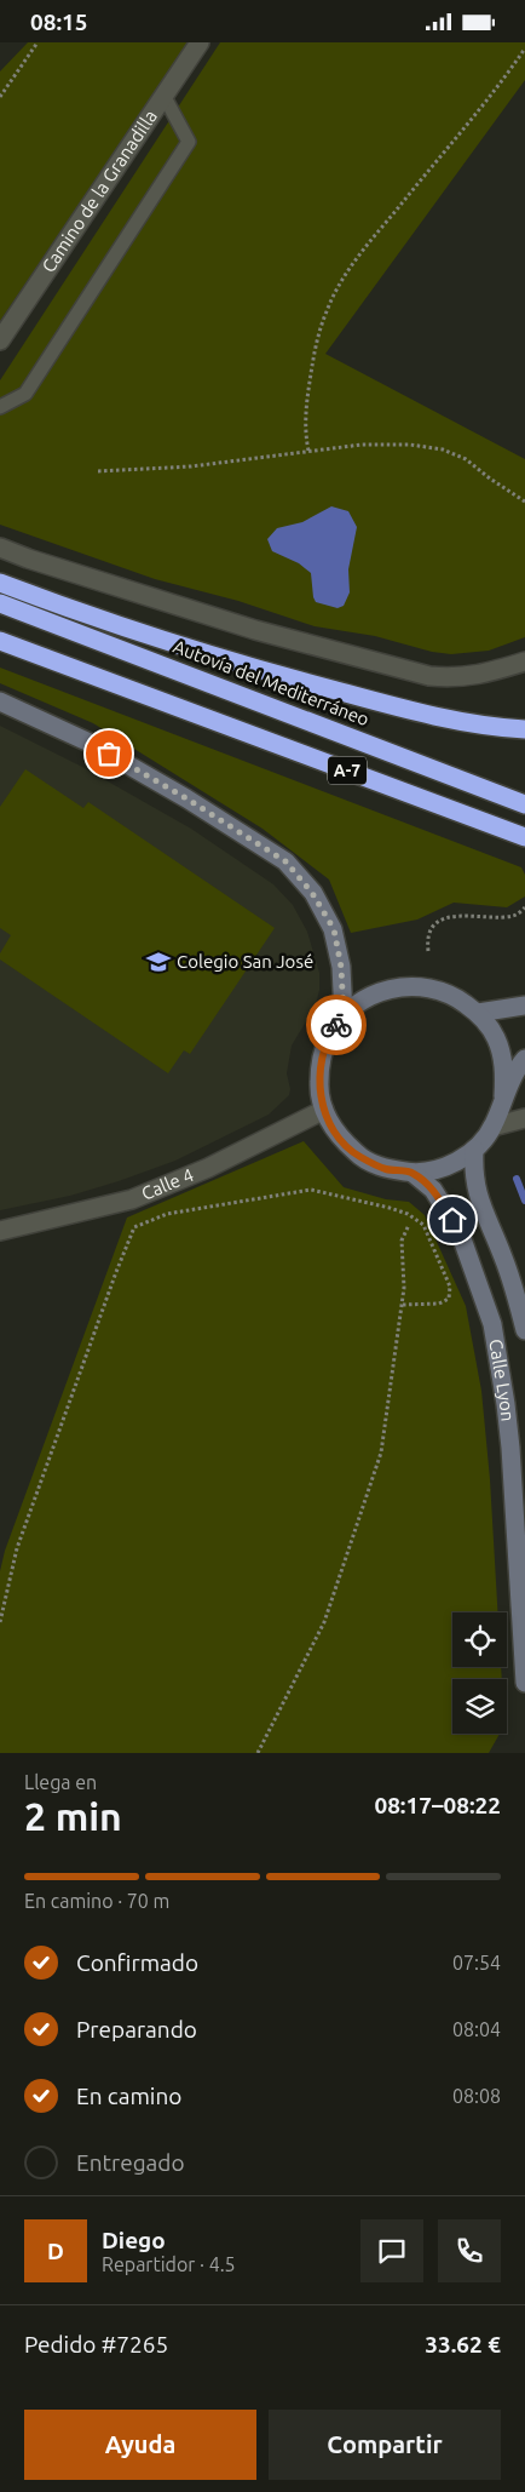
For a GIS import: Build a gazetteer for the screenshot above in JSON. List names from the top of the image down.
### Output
{
  "streets": {
    "highway": ["Autovía del Mediterráneo", "A-7"],
    "street": ["Camino de la Granadilla", "Calle 4", "Calle Lyon"]
  },
  "crossings": [
    ["Calle 4", "Calle Lyon"]
  ],
  "places": {
    "school or university": ["Colegio San José"]
  },
  "page": {
    "status": "08:15",
    "heading": ["2 min", "Llega en", "08:17–08:22"],
    "panel": [
      "Diego",
      "Repartidor · 4.5",
      "Pedido #7265",
      "33.62 €"
    ],
    "bar": "En camino · 70 m",
    "list": [
      ["Confirmado", "07:54"],
      ["Preparando", "08:04"],
      ["En camino", "08:08"],
      "Entregado"
    ],
    "round": "D",
    "buttons": ["Ayuda", "Compartir"]
  }
}
